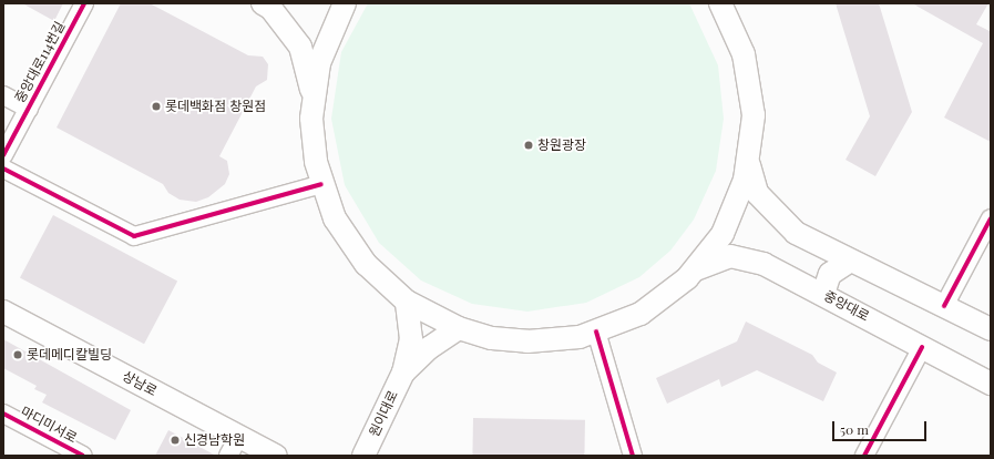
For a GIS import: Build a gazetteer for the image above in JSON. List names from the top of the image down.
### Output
{
  "streets": {
    "main road": ["중앙대로", "상남로", "원이대로"],
    "street": ["중앙대로114번길", "마디미서로"]
  },
  "places": [
    "롯데백화점 창원점",
    "창원광장",
    "롯데메디칼빌딩",
    "신경남학원"
  ],
  "scale_bar": "50 m"
}
